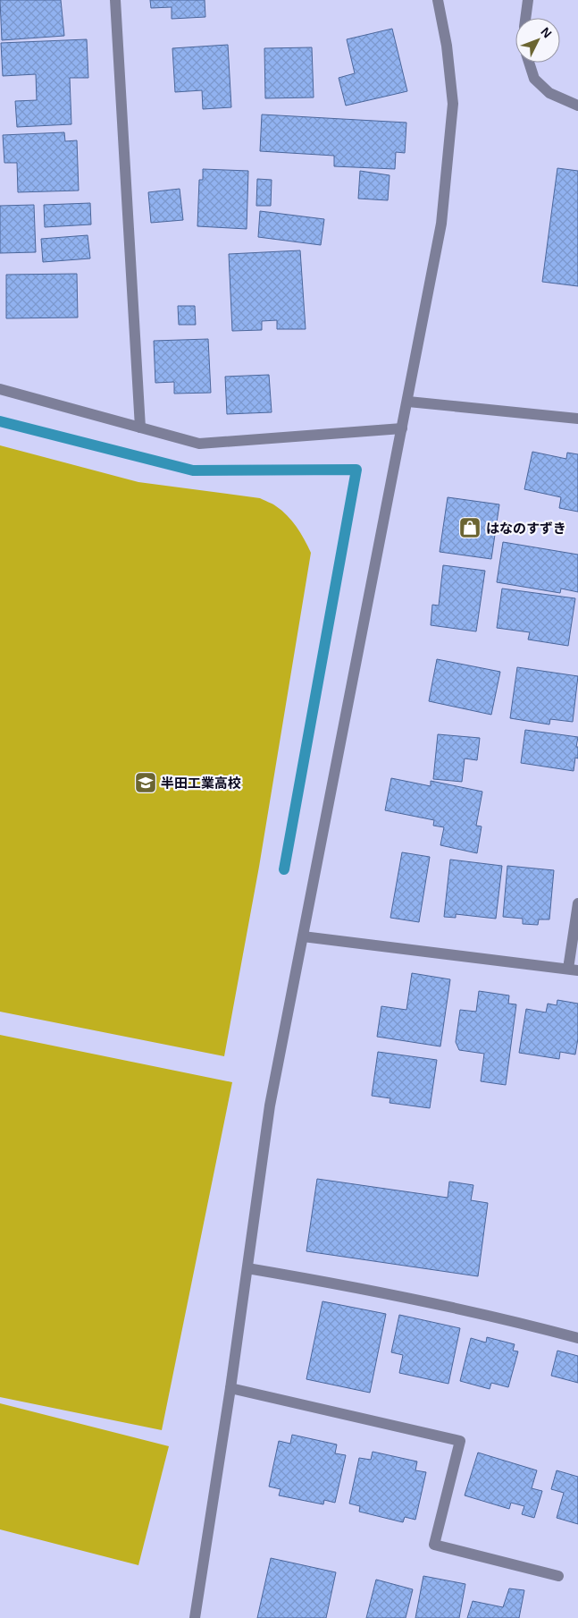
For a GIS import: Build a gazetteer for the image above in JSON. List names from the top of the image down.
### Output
{
  "places": {
    "shop": ["はなのすずき"],
    "school or university": ["半田工業高校"]
  },
  "north": "top right"
}
